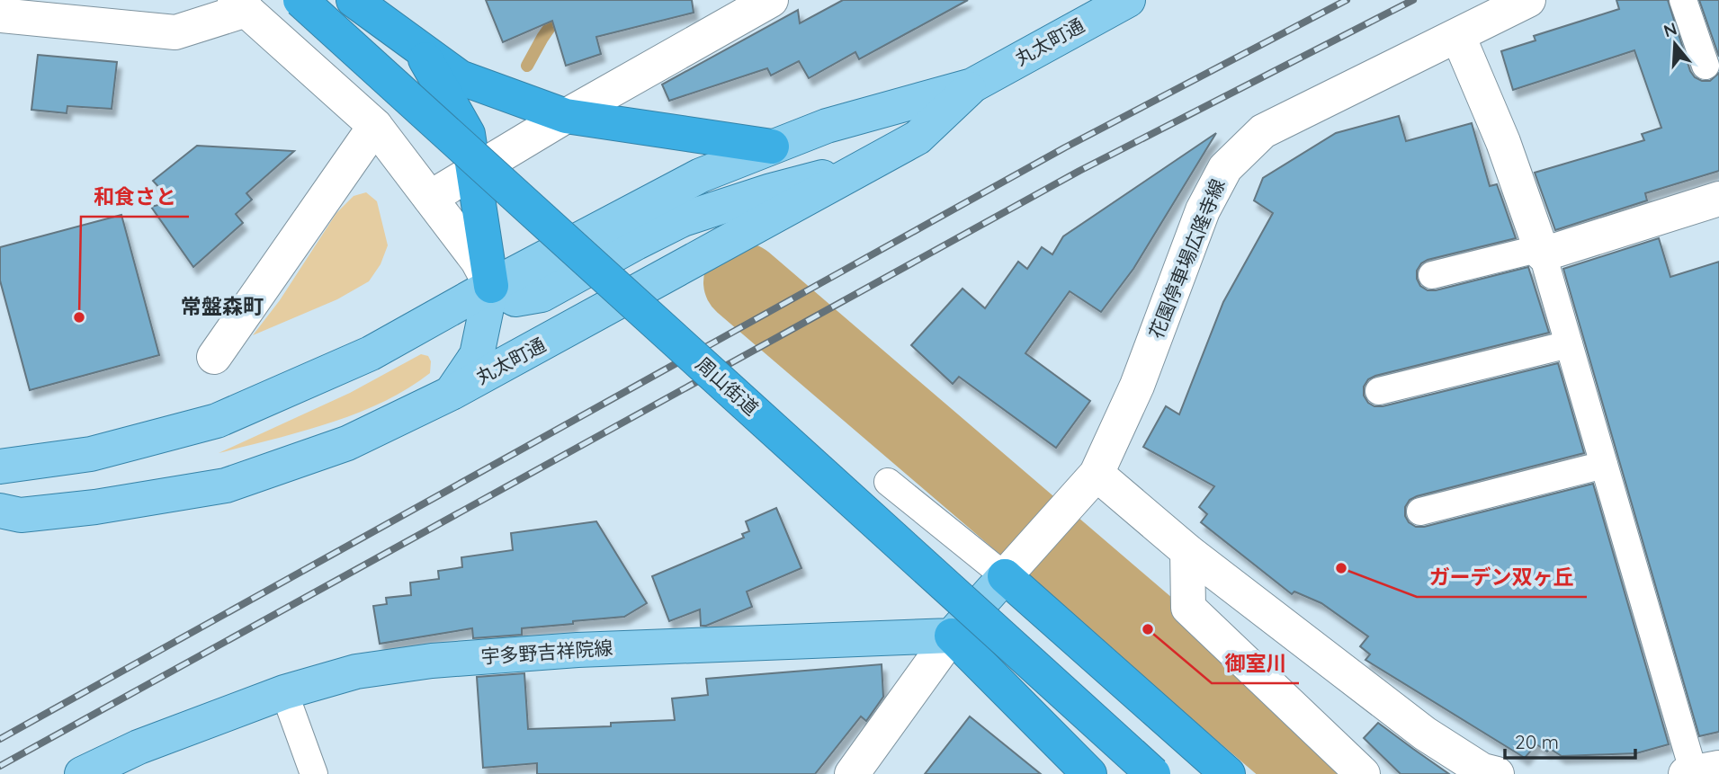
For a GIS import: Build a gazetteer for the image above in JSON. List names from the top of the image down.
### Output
{
  "streets": {
    "highway": ["周山街道"],
    "main road": ["丸太町通", "宇多野吉祥院線"],
    "street": ["花園停車場広隆寺線"]
  },
  "districts": ["常盤森町"],
  "places": ["和食さと", "ガーデン双ヶ丘", "御室川"],
  "scale_bar": "20 m",
  "north": "top"
}
